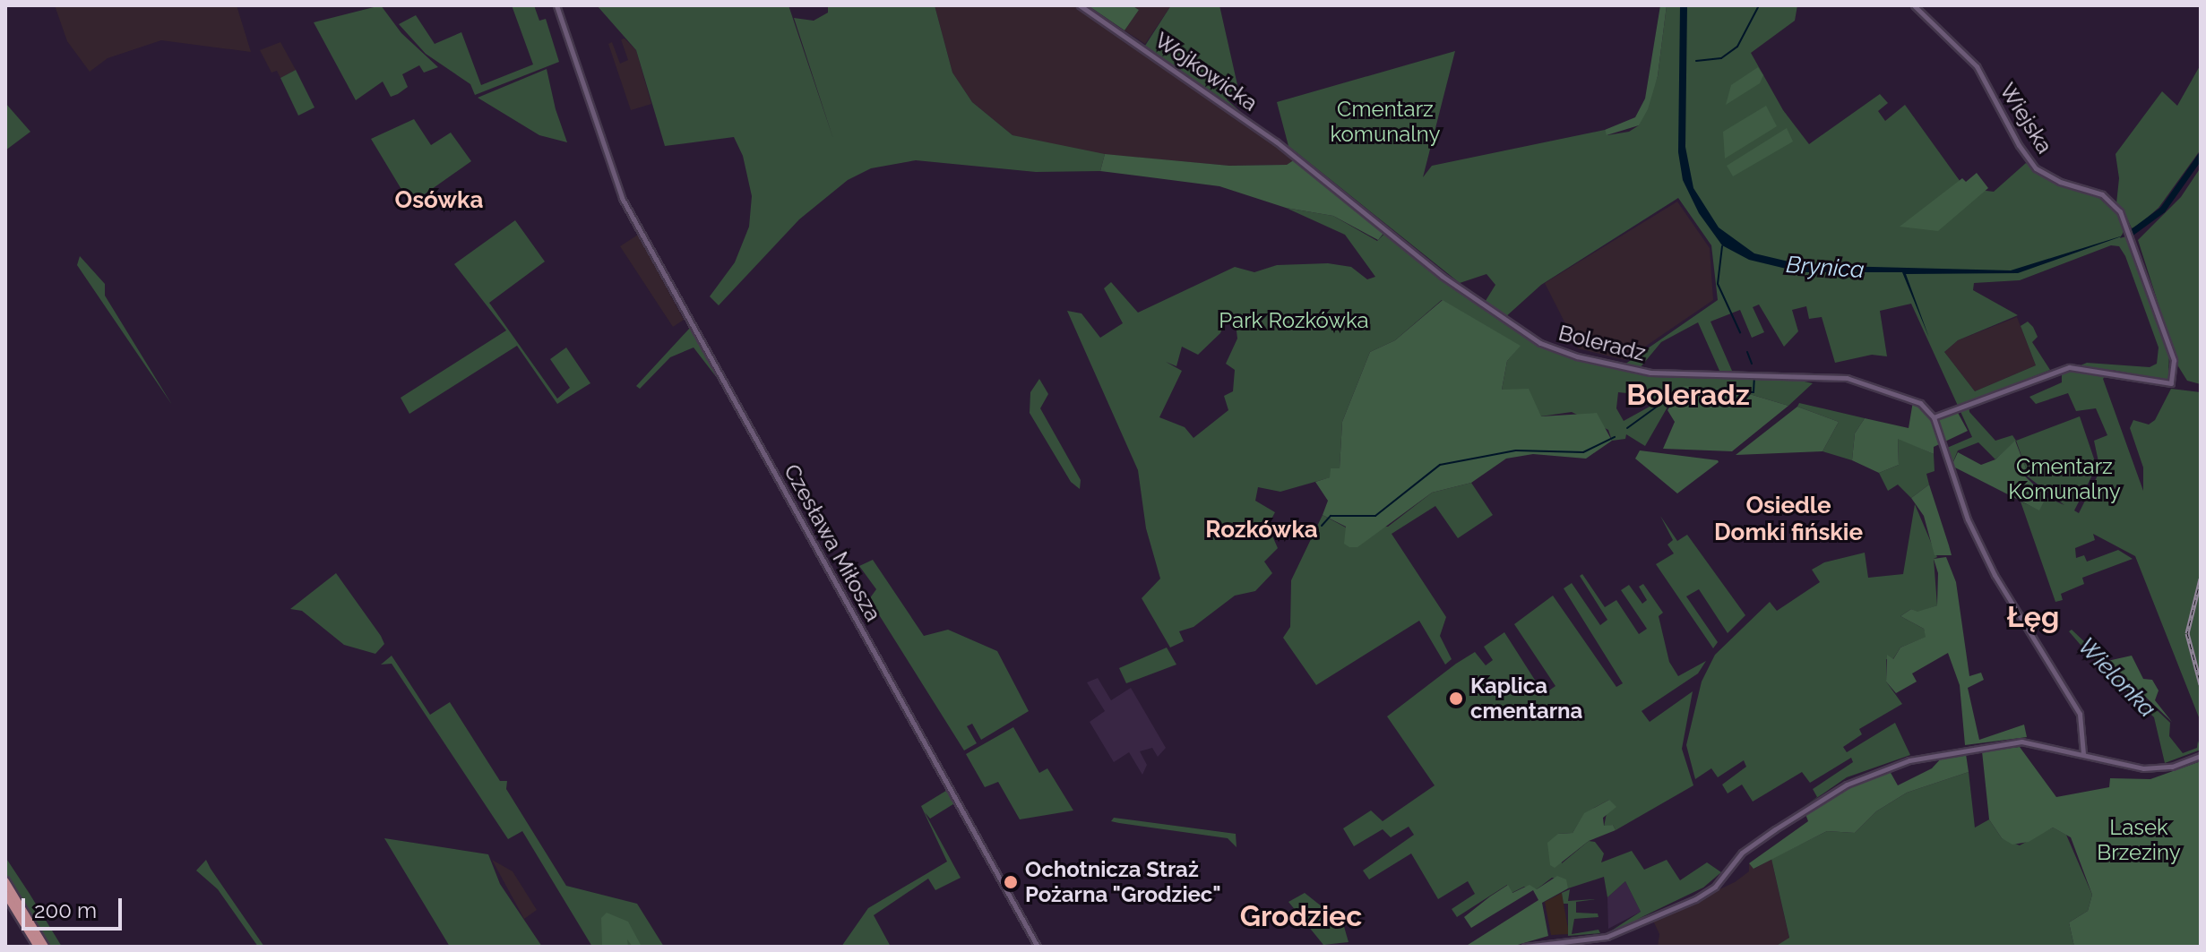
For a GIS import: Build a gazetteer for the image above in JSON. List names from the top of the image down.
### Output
{
  "streets": {
    "street": [
      "Wojkowicka",
      "Wiejska",
      "Boleradz",
      "Czesława Miłosza"
    ]
  },
  "crossings": [
    ["Wojkowicka", "Boleradz"],
    ["Wiejska", "Boleradz"]
  ],
  "districts": [
    "Osówka",
    "Boleradz",
    "Osiedle Domki fińskie",
    "Rozkówka",
    "Łęg",
    "Grodziec"
  ],
  "water": ["Brynica", "Wielonka"],
  "parks": [
    "Cmentarz komunalny",
    "Park Rozkówka",
    "Cmentarz Komunalny",
    "Lasek Brzeziny"
  ],
  "places": ["Kaplica cmentarna", "Ochotnicza Straż Pożarna \"Grodziec\""],
  "scale_bar": "200 m"
}
